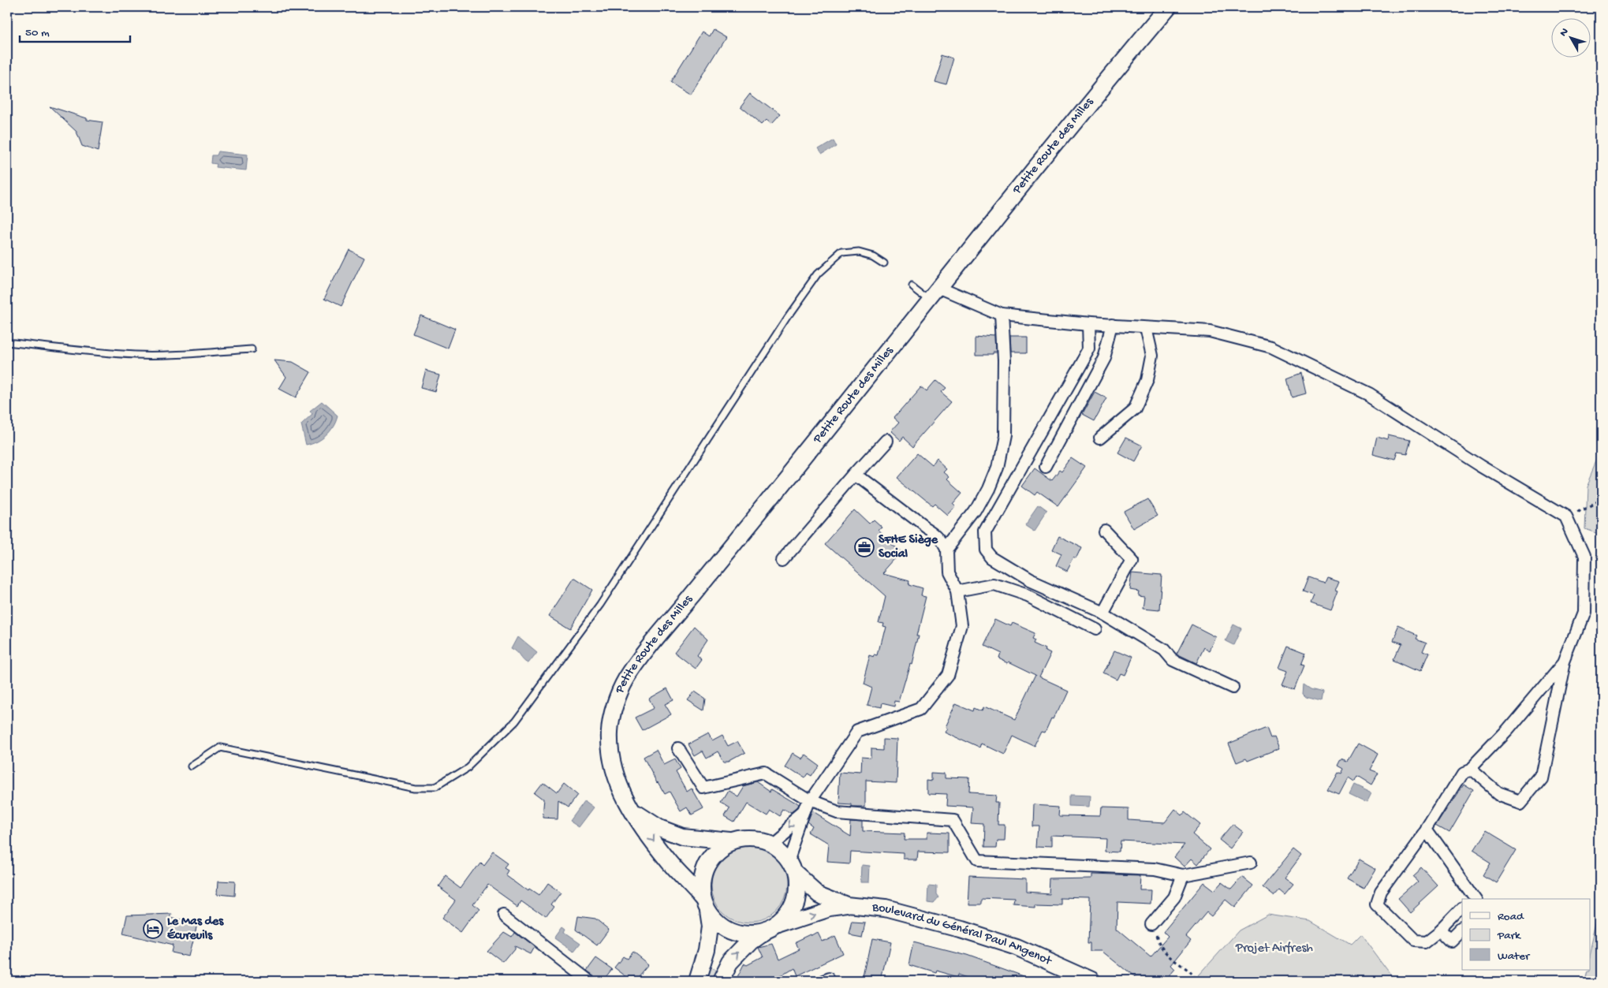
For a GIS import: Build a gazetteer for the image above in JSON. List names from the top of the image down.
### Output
{
  "streets": {
    "main road": ["Petite Route des Milles", "Boulevard du Général Paul Angenot"]
  },
  "crossings": [
    ["Petite Route des Milles", "Boulevard du Général Paul Angenot"]
  ],
  "parks": ["Projet Airfresh"],
  "places": {
    "office": ["SFHE Siège Social"],
    "hotel": ["Le Mas des Écureuils"]
  },
  "legend": ["Road", "Park", "Water"],
  "scale_bar": "50 m",
  "north": "top left"
}
